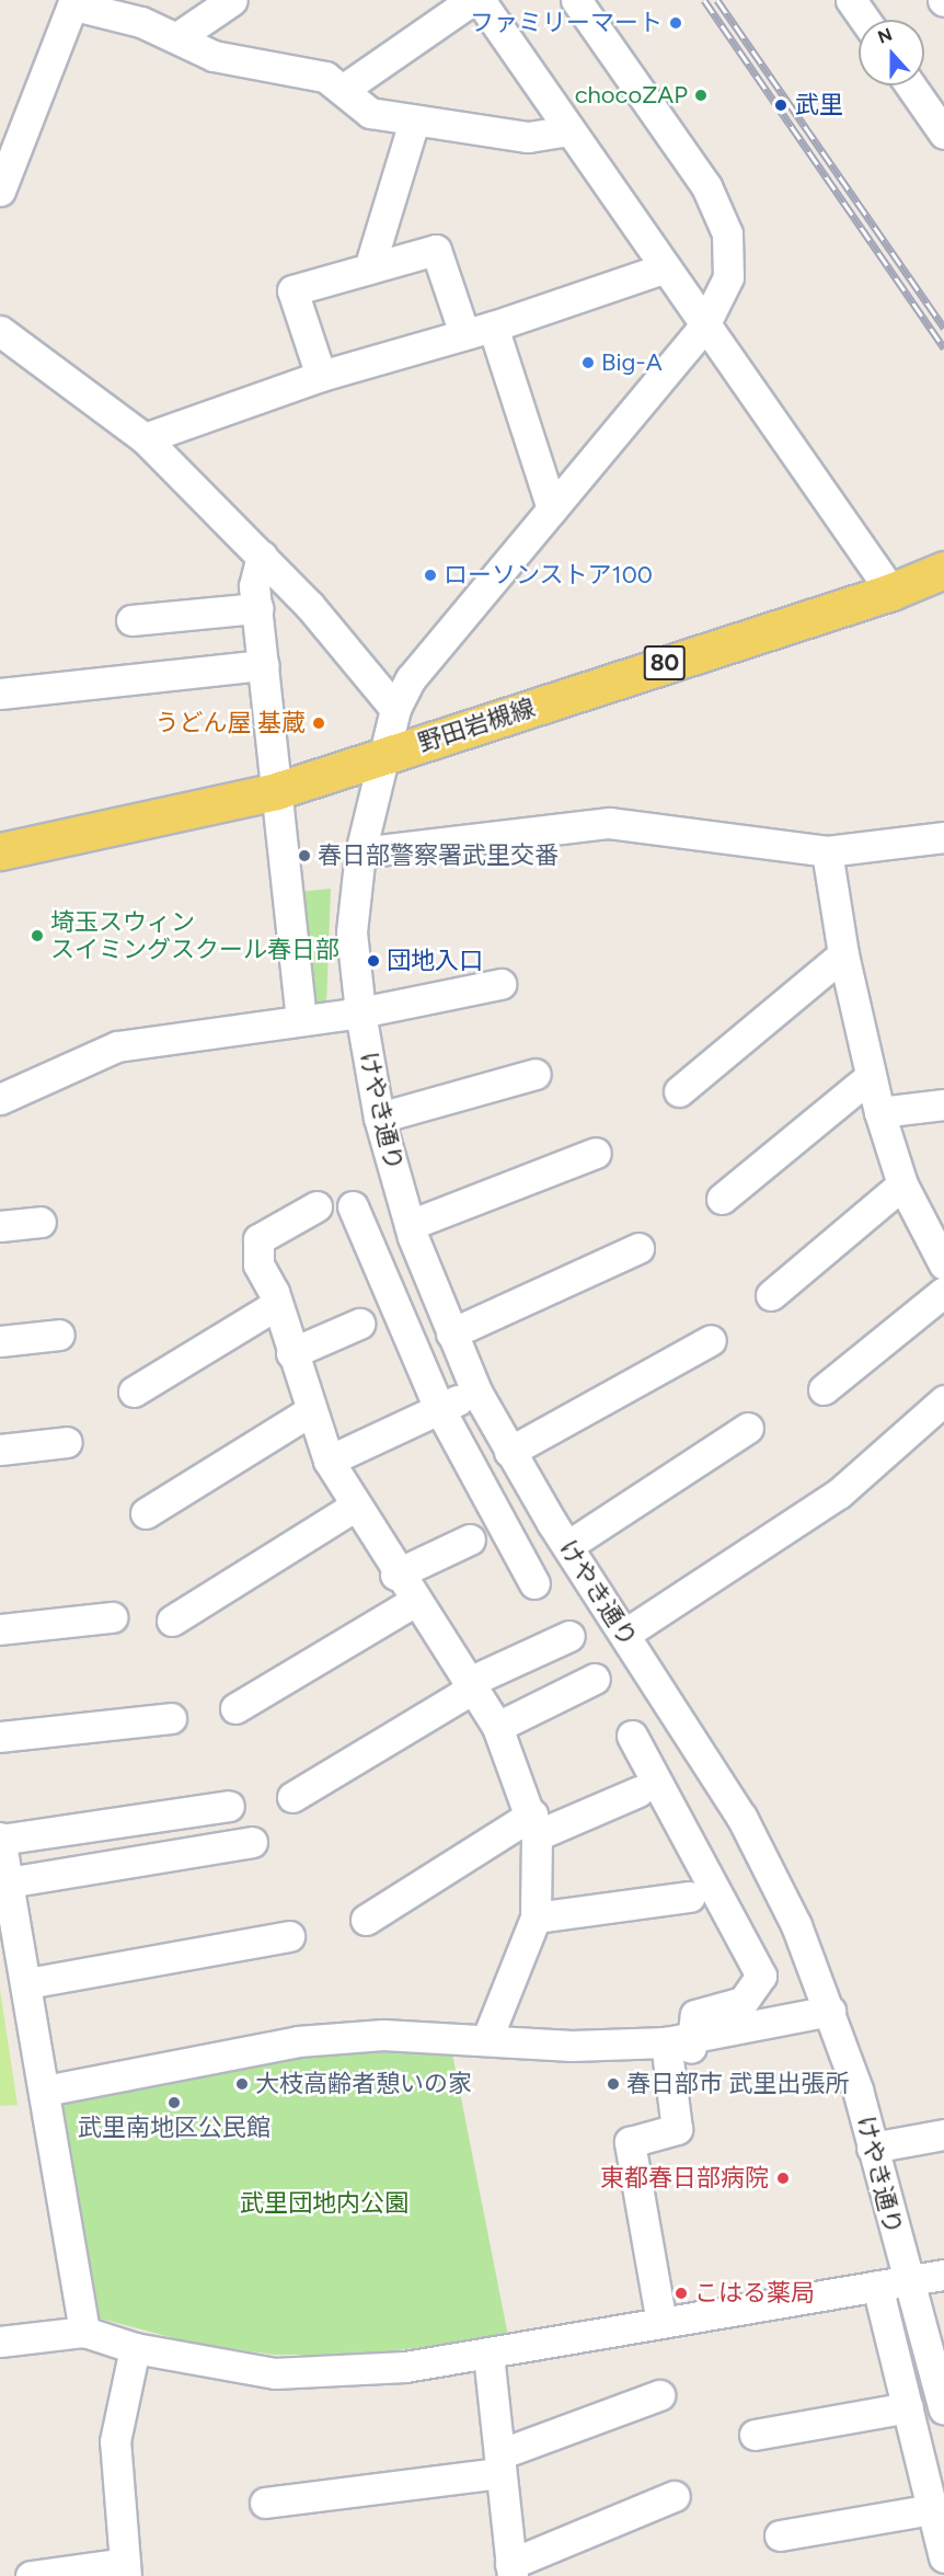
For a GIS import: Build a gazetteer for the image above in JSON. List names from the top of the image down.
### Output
{
  "streets": {
    "main road": ["80", "野田岩槻線"],
    "street": ["けやき通り"]
  },
  "crossings": [
    ["野田岩槻線", "けやき通り"]
  ],
  "parks": ["武里団地内公園"],
  "places": [
    "ファミリーマート",
    "chocoZAP",
    "武里",
    "Big-A",
    "ローソンストア100",
    "うどん屋 基蔵",
    "春日部警察署武里交番",
    "埼玉スウィン スイミングスクール春日部",
    "団地入口",
    "大枝高齢者憩いの家",
    "春日部市 武里出張所",
    "武里南地区公民館",
    "東都春日部病院",
    "こはる薬局"
  ],
  "north": "top"
}
